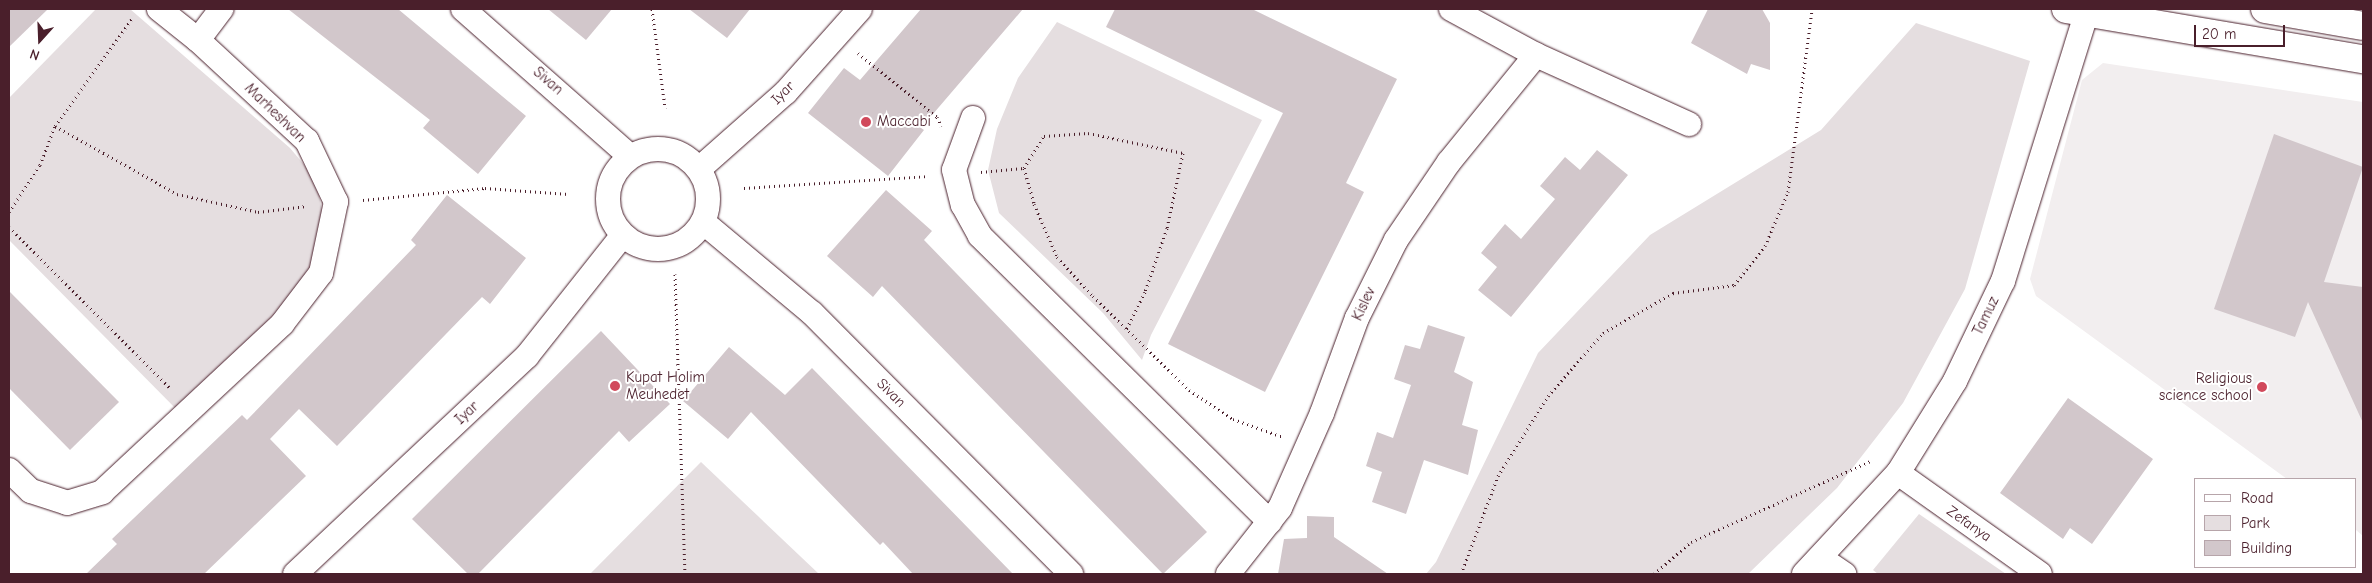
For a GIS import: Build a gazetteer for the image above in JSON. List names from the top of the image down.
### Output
{
  "streets": {
    "street": [
      "Sivan",
      "Iyar",
      "Marheshvan",
      "Kislev",
      "Tamuz",
      "Zefanya"
    ]
  },
  "crossings": [
    ["Sivan", "Iyar"],
    ["Tamuz", "Zefanya"]
  ],
  "places": ["Maccabi", "Kupat Holim Meuhedet", "Religious science school"],
  "legend": ["Road", "Park", "Building"],
  "scale_bar": "20 m",
  "north": "bottom"
}
